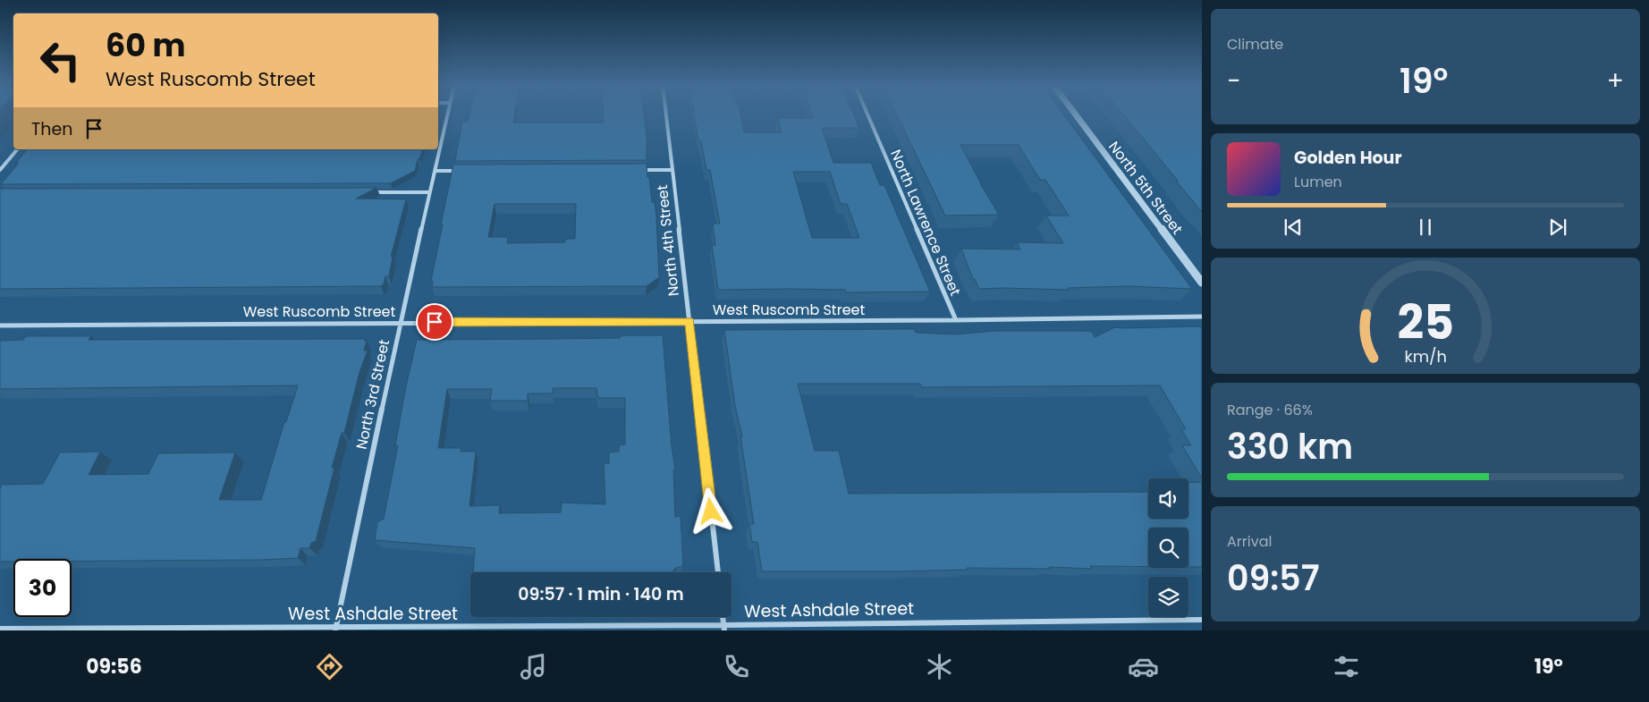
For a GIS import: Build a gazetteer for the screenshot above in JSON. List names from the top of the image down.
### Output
{
  "streets": {
    "street": [
      "North 5th Street",
      "North Lawrence Street",
      "North 4th Street",
      "West Ruscomb Street",
      "North 3rd Street",
      "West Ashdale Street"
    ]
  },
  "crossings": [
    ["North Lawrence Street", "West Ruscomb Street"],
    ["North 4th Street", "West Ruscomb Street"],
    ["West Ruscomb Street", "North 3rd Street"],
    ["North 3rd Street", "West Ashdale Street"]
  ],
  "page": {
    "tile": [
      "Climate",
      ["Range · 66%", "330 km"],
      ["Arrival", "09:57"]
    ],
    "turn": ["60 m", "West Ruscomb Street"],
    "heat": ["−", "19°", "+"],
    "then": "Then",
    "song": ["Golden Hour", "Lumen"],
    "limit": "30",
    "trip": "09:57 · 1 min · 140 m",
    "tabs": ["09:56", "19°"],
    "gauge": ["25", "km/h"]
  }
}
